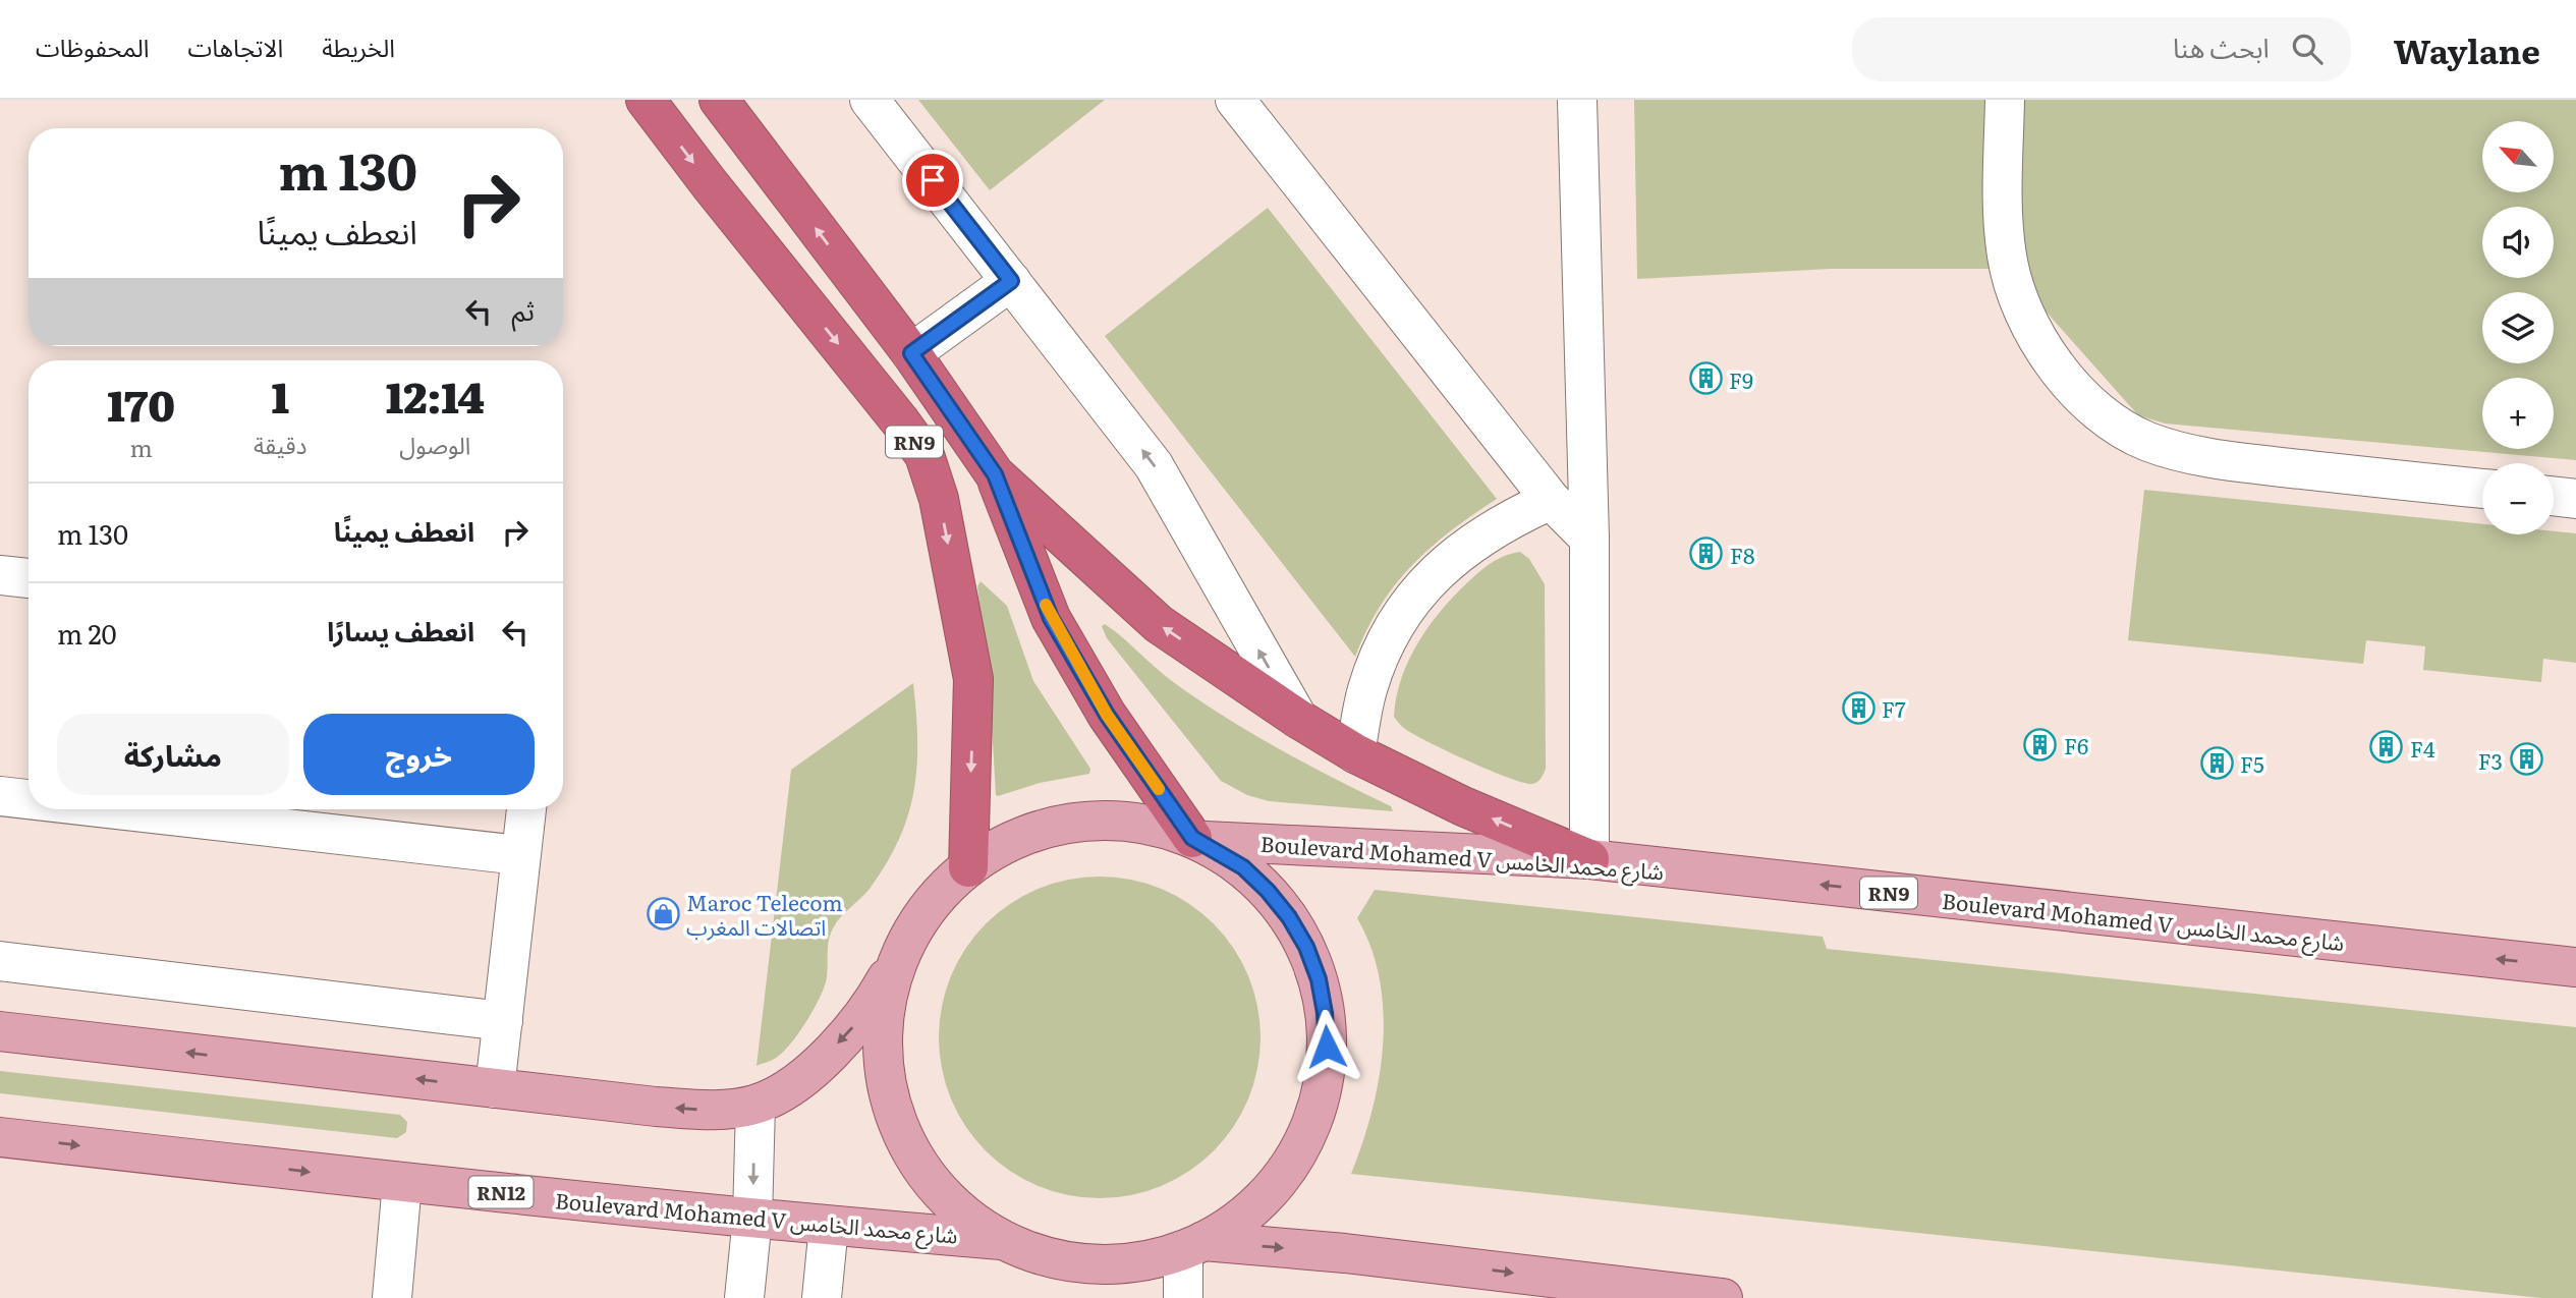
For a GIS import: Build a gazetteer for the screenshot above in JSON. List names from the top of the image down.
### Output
{
  "streets": {
    "highway": ["RN9"],
    "main road": ["Boulevard Mohamed V شارع محمد الخامس", "RN12"]
  },
  "crossings": [
    ["RN9", "Boulevard Mohamed V شارع محمد الخامس"]
  ],
  "places": {
    "building": [
      "F9",
      "F8",
      "F7",
      "F6",
      "F4",
      "F3",
      "F5"
    ],
    "shop": ["Maroc Telecom اتصالات المغرب"]
  },
  "north": "top left",
  "page": {
    "header": "Waylane",
    "search": "ابحث هنا",
    "nav": ["الخريطة", "الاتجاهات", "المحفوظات"],
    "map_buttons": ["+", "−"],
    "turn": ["130 m", "انعطف يمينًا"],
    "then": "ثم",
    "eta": [
      "12:14",
      "الوصول",
      "1",
      "دقيقة",
      "170",
      "m"
    ],
    "list": [
      {
        "name": "انعطف يمينًا",
        "value": "130 m"
      },
      {
        "name": "انعطف يسارًا",
        "value": "20 m"
      }
    ],
    "buttons": ["خروج", "مشاركة"]
  }
}
